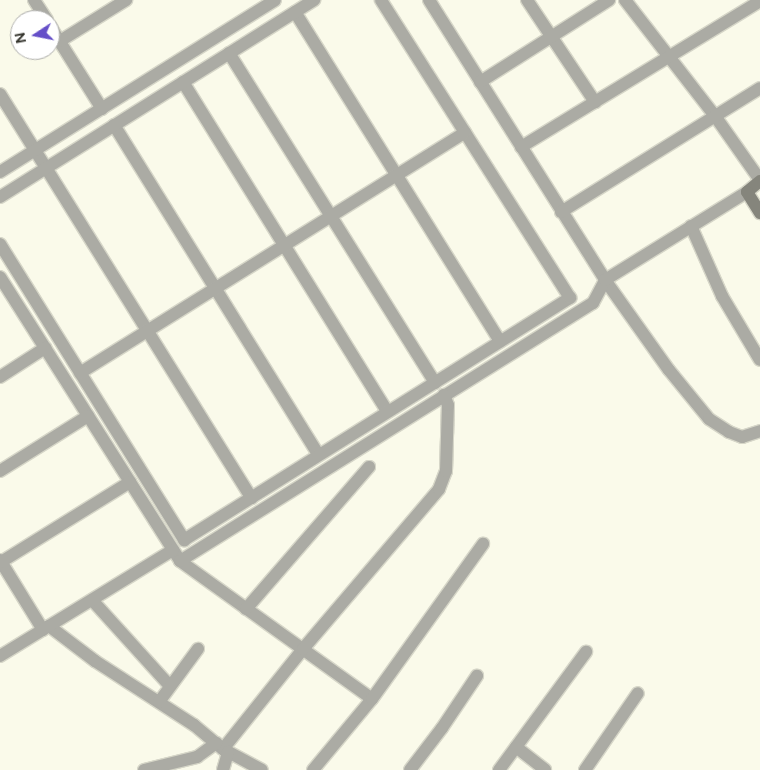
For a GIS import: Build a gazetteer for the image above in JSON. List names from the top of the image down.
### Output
{
  "north": "left"
}
